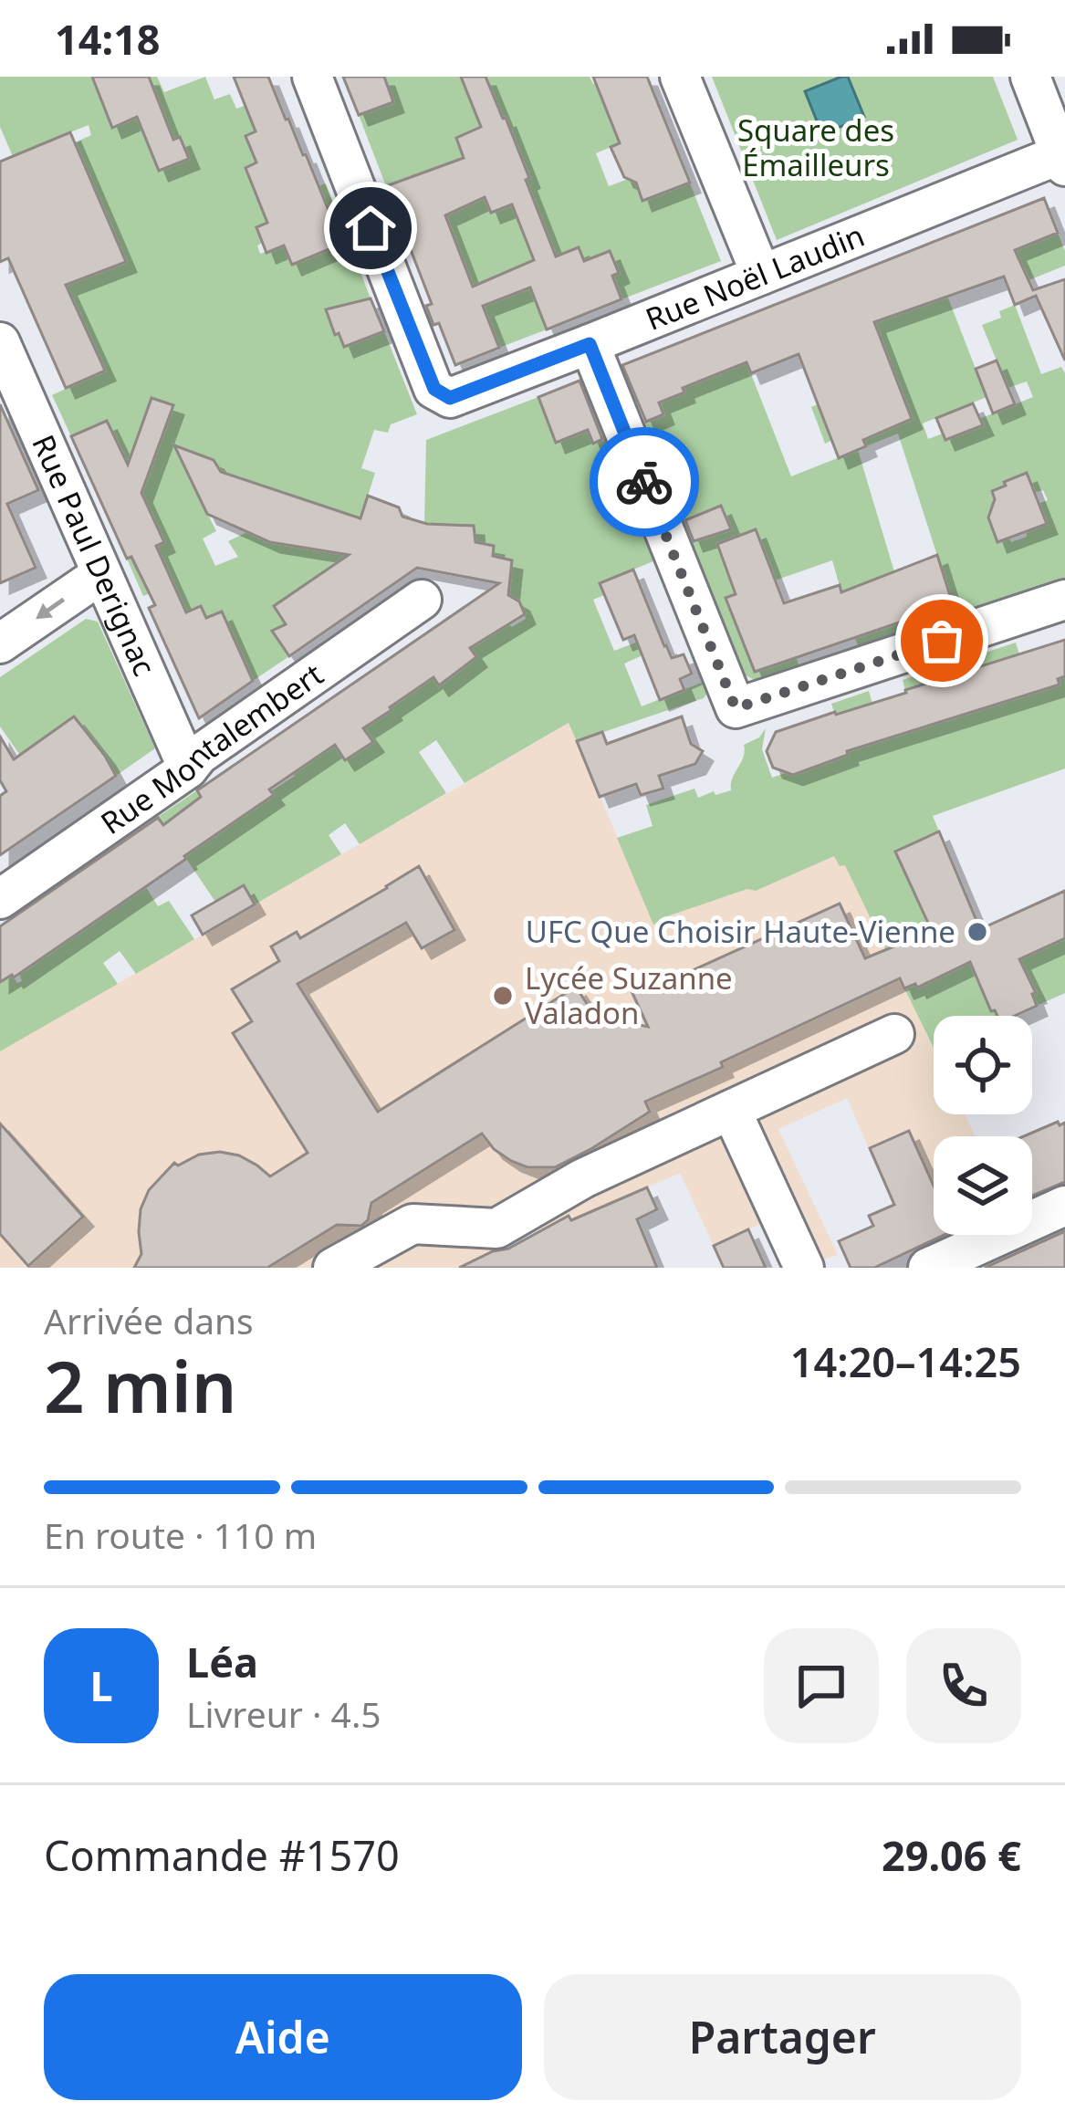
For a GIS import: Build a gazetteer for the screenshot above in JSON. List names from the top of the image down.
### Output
{
  "streets": {
    "street": ["Rue Noël Laudin", "Rue Paul Derignac", "Rue Montalembert"]
  },
  "crossings": [
    ["Rue Paul Derignac", "Rue Montalembert"]
  ],
  "parks": ["Square des Émailleurs"],
  "places": ["UFC Que Choisir Haute-Vienne", "Lycée Suzanne Valadon"],
  "page": {
    "status": "14:18",
    "heading": ["2 min", "Arrivée dans", "14:20–14:25"],
    "panel": [
      "Léa",
      "Livreur · 4.5",
      "Commande #1570",
      "29.06 €"
    ],
    "bar": "En route · 110 m",
    "round": "L",
    "buttons": ["Aide", "Partager"]
  }
}
